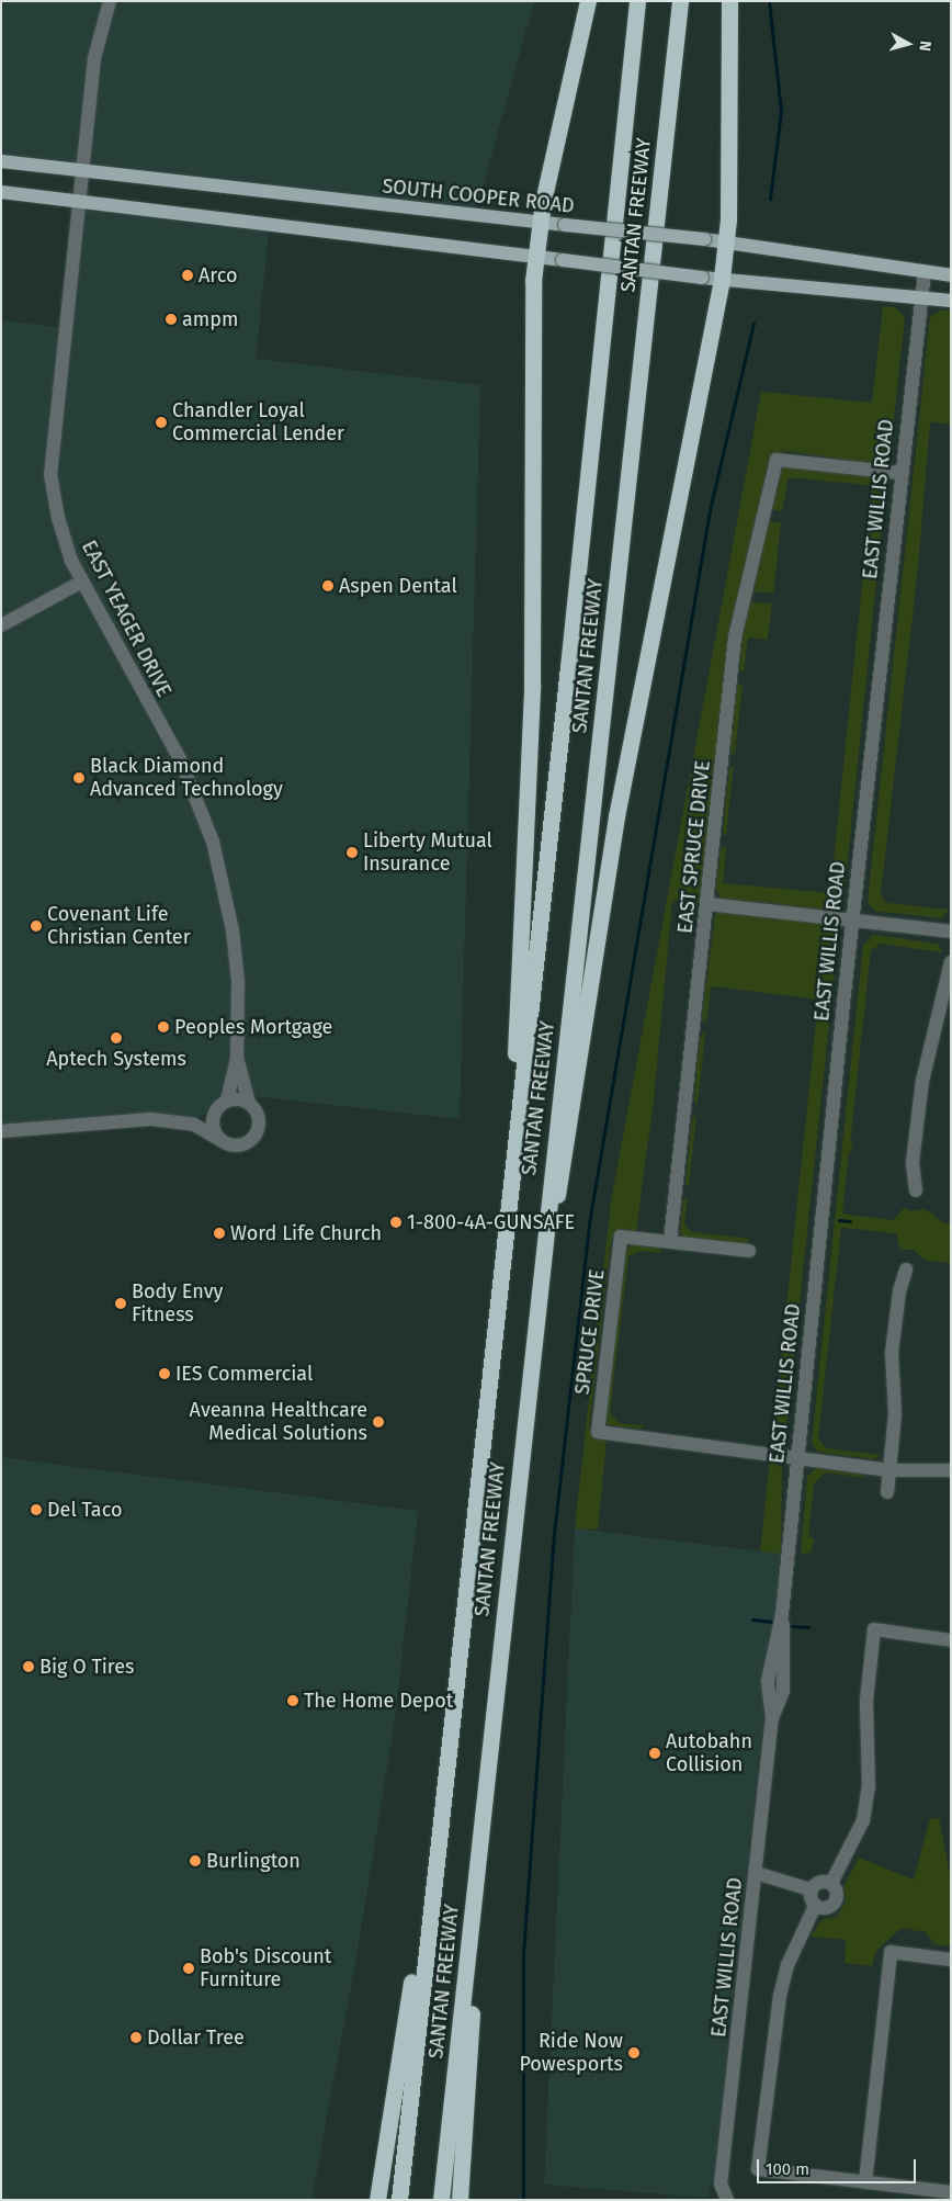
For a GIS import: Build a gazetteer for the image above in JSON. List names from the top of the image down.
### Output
{
  "streets": {
    "highway": ["SANTAN FREEWAY"],
    "main road": ["SOUTH COOPER ROAD"],
    "street": [
      "EAST WILLIS ROAD",
      "EAST YEAGER DRIVE",
      "EAST SPRUCE DRIVE",
      "SPRUCE DRIVE"
    ]
  },
  "crossings": [
    ["SOUTH COOPER ROAD", "EAST WILLIS ROAD"],
    ["SOUTH COOPER ROAD", "EAST YEAGER DRIVE"],
    ["EAST WILLIS ROAD", "EAST SPRUCE DRIVE"],
    ["EAST WILLIS ROAD", "SPRUCE DRIVE"],
    ["EAST SPRUCE DRIVE", "SPRUCE DRIVE"]
  ],
  "places": [
    "Arco",
    "ampm",
    "Chandler Loyal Commercial Lender",
    "Aspen Dental",
    "Black Diamond Advanced Technology",
    "Liberty Mutual Insurance",
    "Covenant Life Christian Center",
    "Peoples Mortgage",
    "Aptech Systems",
    "1-800-4A-GUNSAFE",
    "Word Life Church",
    "Body Envy Fitness",
    "IES Commercial",
    "Aveanna Healthcare Medical Solutions",
    "Del Taco",
    "Big O Tires",
    "The Home Depot",
    "Autobahn Collision",
    "Burlington",
    "Bob's Discount Furniture",
    "Dollar Tree",
    "Ride Now Powesports"
  ],
  "scale_bar": "100 m",
  "north": "right"
}
